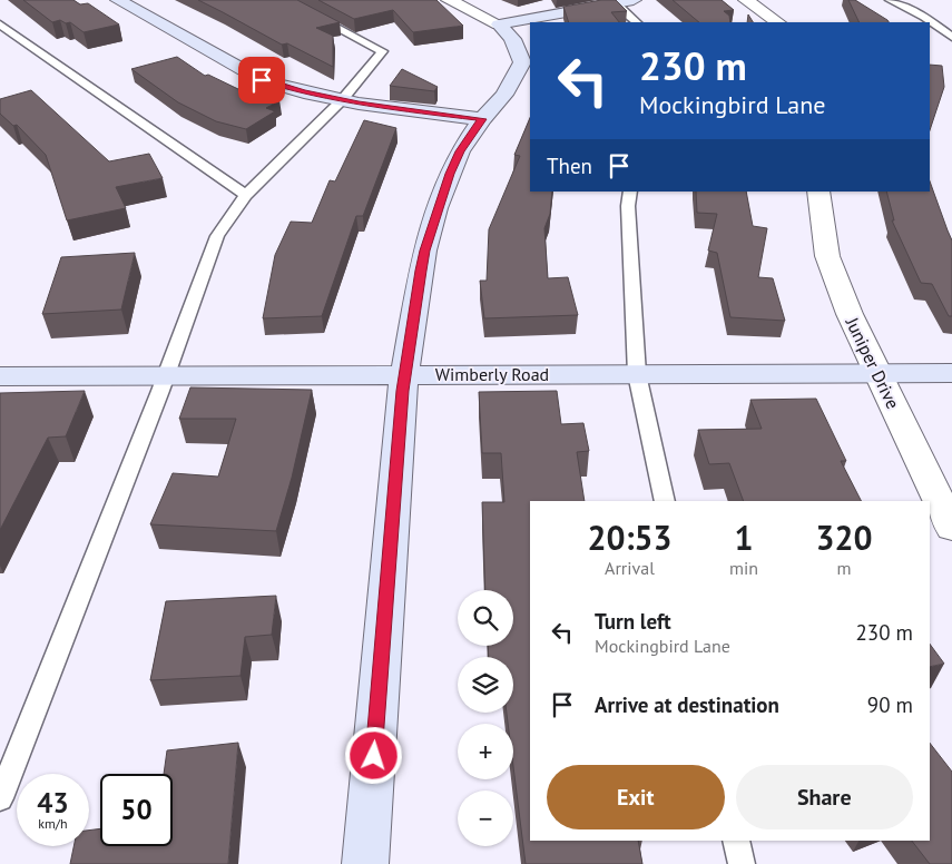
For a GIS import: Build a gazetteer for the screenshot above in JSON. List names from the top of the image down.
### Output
{
  "streets": {
    "main road": ["Wimberly Road"],
    "street": ["Juniper Drive"]
  },
  "crossings": [
    ["Juniper Drive", "Wimberly Road"]
  ],
  "page": {
    "turn": ["230 m", "Mockingbird Lane"],
    "then": "Then",
    "eta": [
      "20:53",
      "Arrival",
      "1",
      "min",
      "320",
      "m"
    ],
    "map_buttons": ["+", "−"],
    "list": [
      {
        "name": "Turn left",
        "note": "Mockingbird Lane",
        "value": "230 m"
      },
      {
        "name": "Arrive at destination",
        "value": "90 m"
      }
    ],
    "buttons": ["Exit", "Share"],
    "speed": "43 km/h",
    "limit": "50"
  }
}
